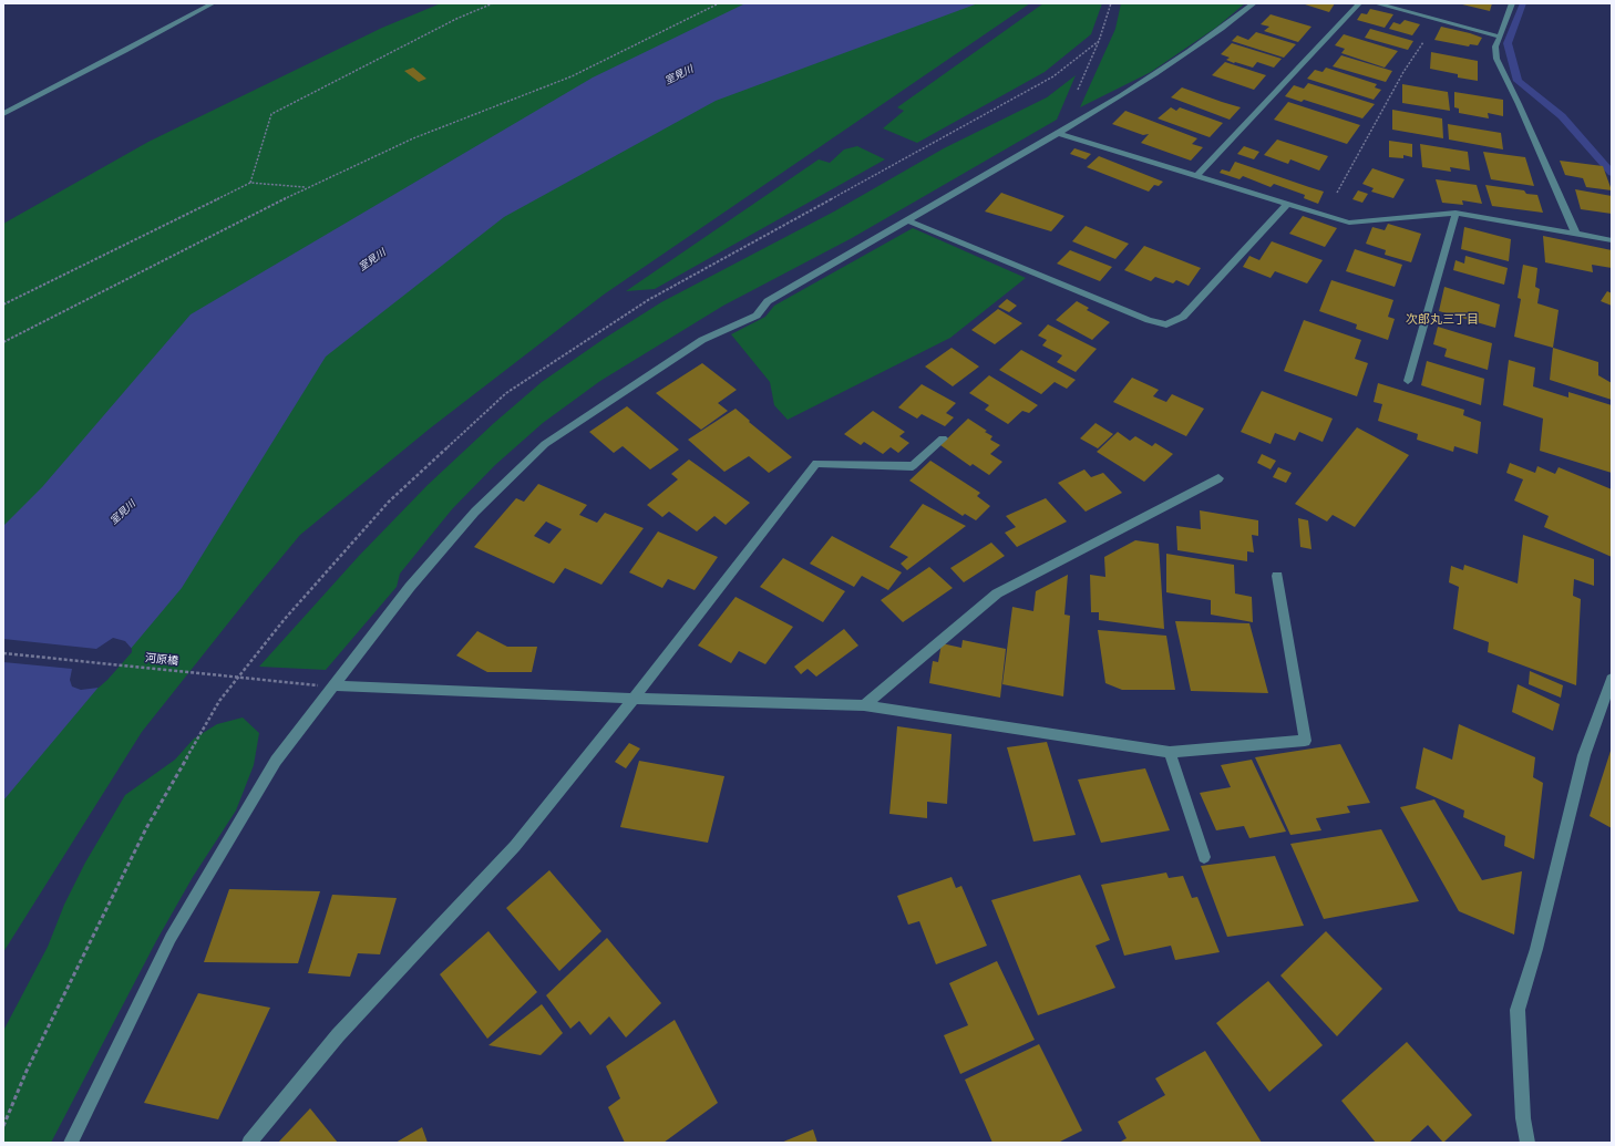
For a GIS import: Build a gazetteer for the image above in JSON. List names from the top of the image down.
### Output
{
  "streets": {
    "path": ["河原橋"]
  },
  "districts": ["次郎丸三丁目"],
  "water": ["室見川"]
}
